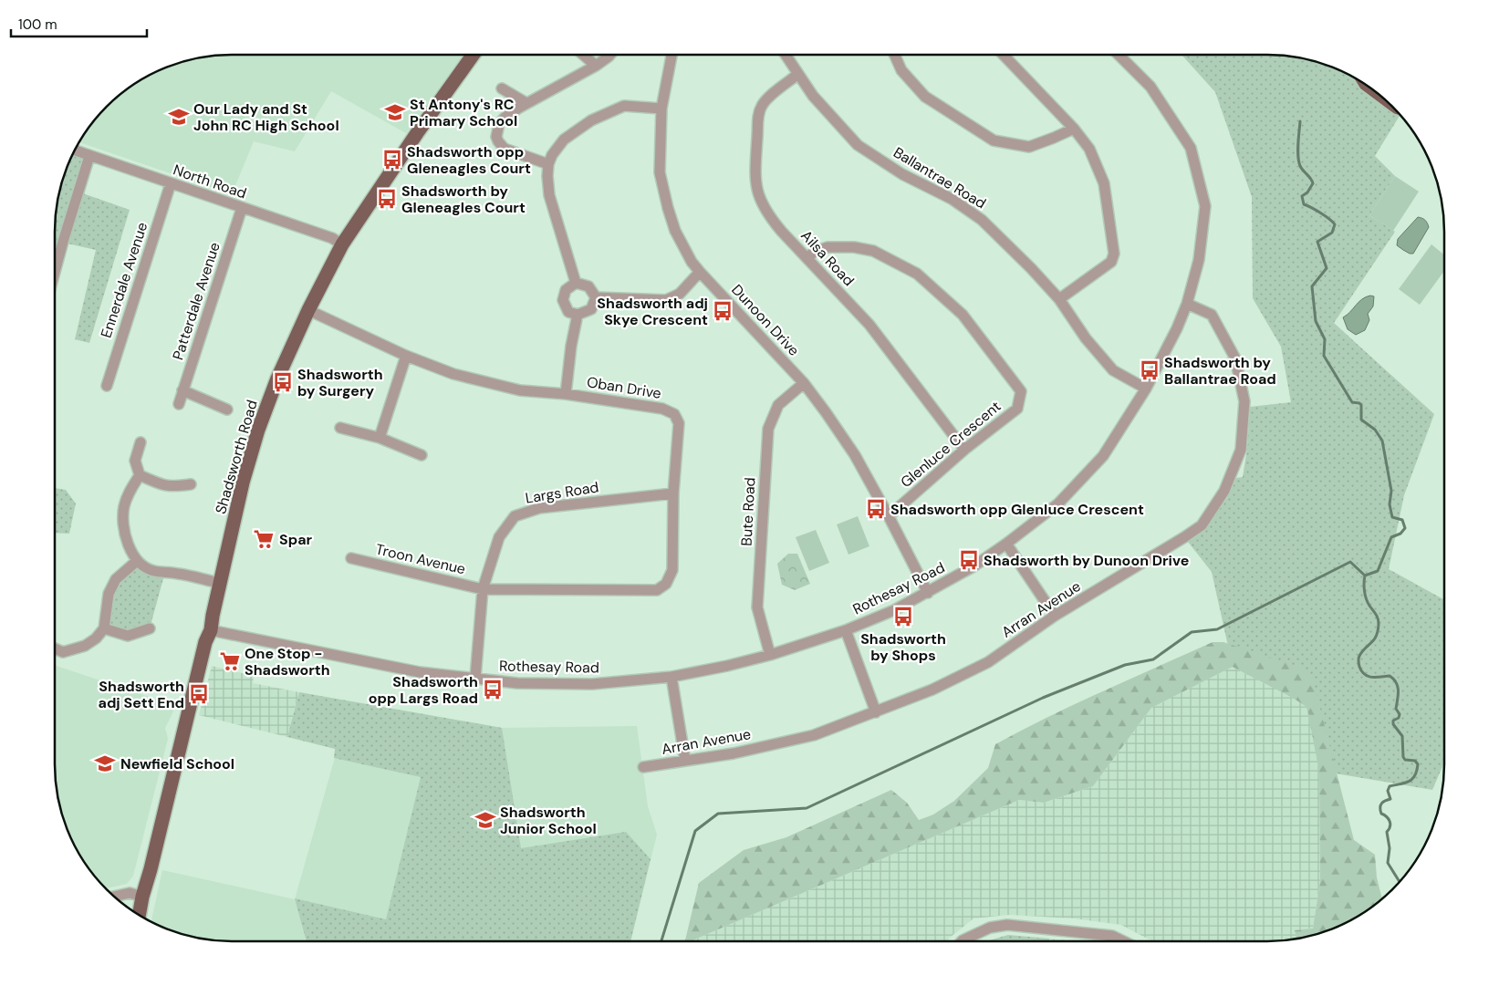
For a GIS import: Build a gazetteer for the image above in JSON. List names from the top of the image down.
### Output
{
  "streets": {
    "main road": ["Shadsworth Road"],
    "street": [
      "Ballantrae Road",
      "North Road",
      "Ailsa Road",
      "Ennerdale Avenue",
      "Patterdale Avenue",
      "Dunoon Drive",
      "Oban Drive",
      "Glenluce Crescent",
      "Largs Road",
      "Bute Road",
      "Troon Avenue",
      "Rothesay Road",
      "Arran Avenue"
    ]
  },
  "crossings": [
    ["Ballantrae Road", "Ailsa Road"],
    ["Ballantrae Road", "Rothesay Road"],
    ["North Road", "Ennerdale Avenue"],
    ["North Road", "Patterdale Avenue"],
    ["North Road", "Shadsworth Road"],
    ["Ailsa Road", "Glenluce Crescent"],
    ["Dunoon Drive", "Glenluce Crescent"],
    ["Dunoon Drive", "Bute Road"],
    ["Dunoon Drive", "Rothesay Road"],
    ["Oban Drive", "Shadsworth Road"],
    ["Oban Drive", "Largs Road"],
    ["Oban Drive", "Troon Avenue"],
    ["Shadsworth Road", "Rothesay Road"],
    ["Largs Road", "Troon Avenue"],
    ["Largs Road", "Rothesay Road"],
    ["Bute Road", "Rothesay Road"],
    ["Rothesay Road", "Arran Avenue"]
  ],
  "places": {
    "school or university": [
      "St Antony's RC Primary School",
      "Our Lady and St John RC High School",
      "Newfield School",
      "Shadsworth Junior School"
    ],
    "bus stop": [
      "Shadsworth opp Gleneagles Court",
      "Shadsworth by Gleneagles Court",
      "Shadsworth adj Skye Crescent",
      "Shadsworth by Ballantrae Road",
      "Shadsworth by Surgery",
      "Shadsworth opp Glenluce Crescent",
      "Shadsworth by Dunoon Drive",
      "Shadsworth by Shops",
      "Shadsworth opp Largs Road",
      "Shadsworth adj Sett End"
    ],
    "supermarket": ["Spar", "One Stop - Shadsworth"]
  },
  "scale_bar": "100 m"
}
